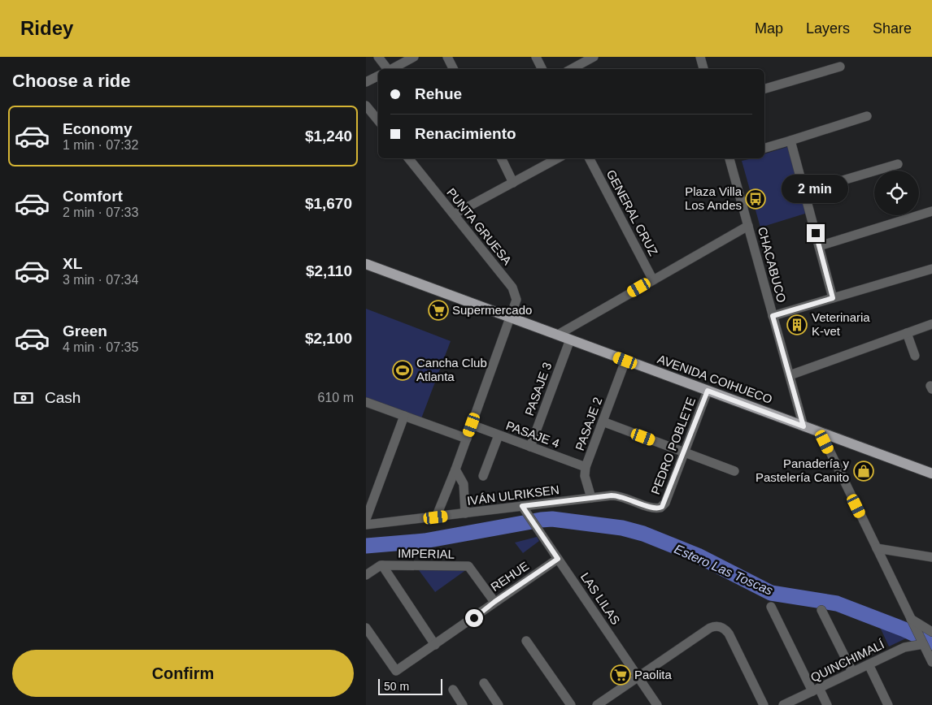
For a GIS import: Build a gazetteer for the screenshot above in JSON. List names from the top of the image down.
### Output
{
  "streets": {
    "main road": ["AVENIDA COIHUECO"],
    "street": [
      "GENERAL CRUZ",
      "PUNTA GRUESA",
      "CHACABUCO",
      "PASAJE 3",
      "PASAJE 2",
      "PASAJE 4",
      "PEDRO POBLETE",
      "IVÁN ULRIKSEN",
      "IMPERIAL",
      "REHUE",
      "LAS LILAS",
      "QUINCHIMALÍ"
    ]
  },
  "crossings": [
    ["PUNTA GRUESA", "AVENIDA COIHUECO"],
    ["PUNTA GRUESA", "PASAJE 4"],
    ["PUNTA GRUESA", "IVÁN ULRIKSEN"],
    ["CHACABUCO", "AVENIDA COIHUECO"],
    ["AVENIDA COIHUECO", "PASAJE 3"],
    ["AVENIDA COIHUECO", "PASAJE 2"],
    ["AVENIDA COIHUECO", "PEDRO POBLETE"],
    ["PASAJE 3", "PASAJE 4"],
    ["PASAJE 2", "PASAJE 4"],
    ["PASAJE 2", "IVÁN ULRIKSEN"],
    ["PEDRO POBLETE", "IVÁN ULRIKSEN"],
    ["IVÁN ULRIKSEN", "LAS LILAS"],
    ["IMPERIAL", "REHUE"],
    ["REHUE", "LAS LILAS"]
  ],
  "water": ["Estero Las Toscas"],
  "places": {
    "bus stop": ["Plaza Villa Los Andes"],
    "supermarket": ["Supermercado", "Paolita"],
    "building": ["Veterinaria K-vet"],
    "sports": ["Cancha Club Atlanta"],
    "shop": ["Panadería y Pastelería Canito"]
  },
  "scale_bar": "50 m",
  "page": {
    "header": "Ridey",
    "nav": ["Map", "Layers", "Share"],
    "heading": "Choose a ride",
    "banner": ["Rehue", "Renacimiento"],
    "list": [
      {
        "name": "Economy",
        "note": "1 min · 07:32",
        "value": "$1,240"
      },
      {
        "name": "Comfort",
        "note": "2 min · 07:33",
        "value": "$1,670"
      },
      {
        "name": "XL",
        "note": "3 min · 07:34",
        "value": "$2,110"
      },
      {
        "name": "Green",
        "note": "4 min · 07:35",
        "value": "$2,100"
      }
    ],
    "bubble": "2 min",
    "pay": ["Cash", "610 m"],
    "buttons": "Confirm",
    "scale": "50 m"
  }
}
